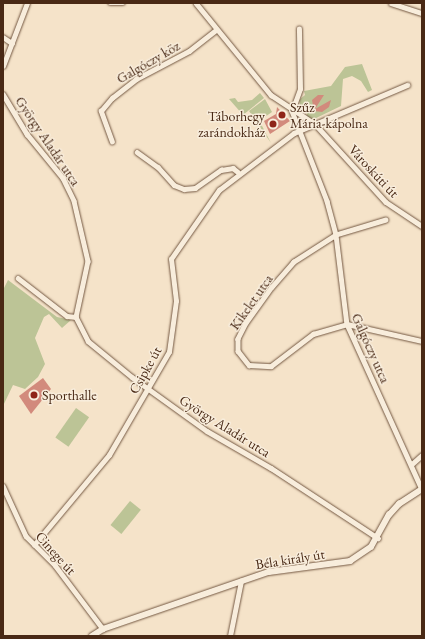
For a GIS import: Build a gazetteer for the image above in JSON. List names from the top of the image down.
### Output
{
  "streets": {
    "street": [
      "Galgóczy köz",
      "György Aladár utca",
      "Városkúti út",
      "Kikelet utca",
      "Galgóczy utca",
      "Csipke út",
      "Cinege út",
      "Béla király út"
    ]
  },
  "crossings": [
    ["György Aladár utca", "Csipke út"],
    ["György Aladár utca", "Béla király út"],
    ["Városkúti út", "Galgóczy utca"],
    ["Városkúti út", "Csipke út"],
    ["Kikelet utca", "Galgóczy utca"],
    ["Galgóczy utca", "Csipke út"],
    ["Galgóczy utca", "Béla király út"],
    ["Csipke út", "Cinege út"],
    ["Cinege út", "Béla király út"]
  ],
  "places": ["Szűz Mária-kápolna", "Táborhegy zarándokház", "Sporthalle"]
}
